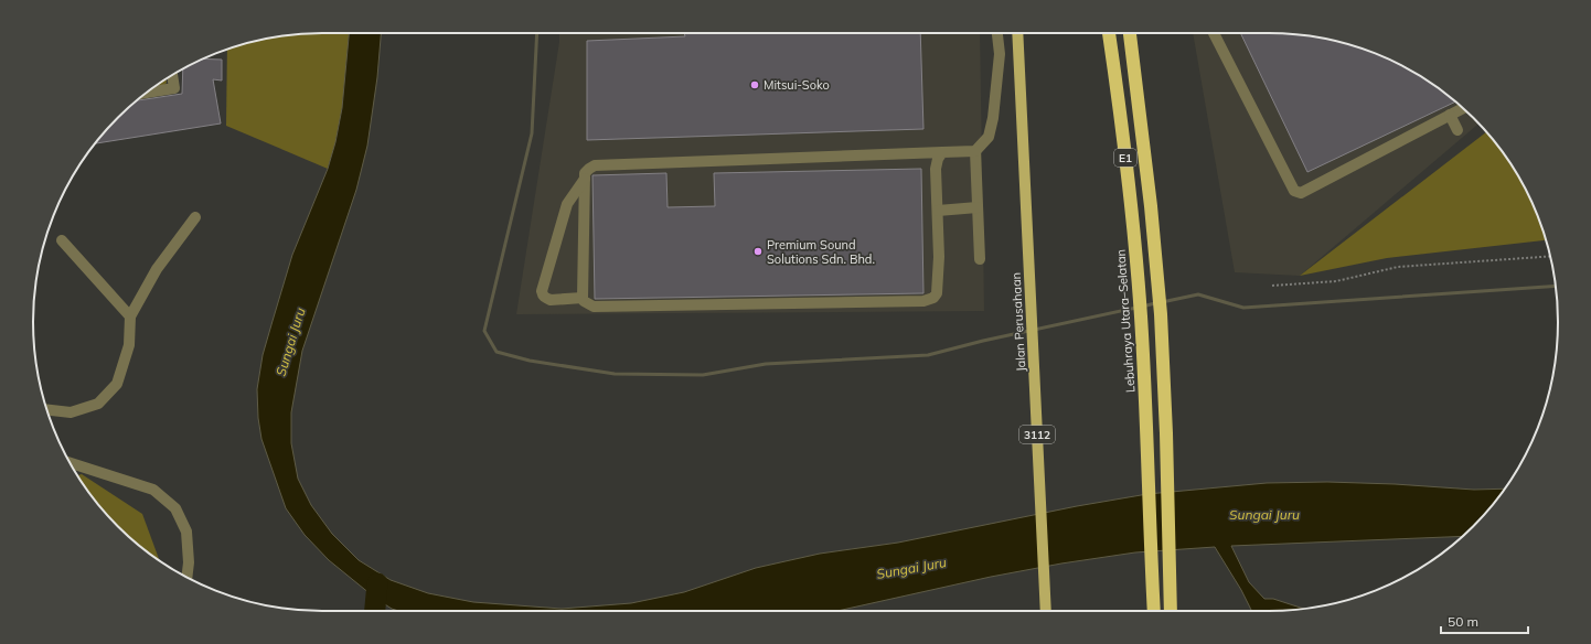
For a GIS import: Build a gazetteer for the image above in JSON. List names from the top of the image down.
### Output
{
  "streets": {
    "highway": ["E1", "Lebuhraya Utara–Selatan"],
    "main road": ["Jalan Perusahaan", "3112"]
  },
  "water": ["Sungai Juru"],
  "places": ["Mitsui-Soko", "Premium Sound Solutions Sdn. Bhd."],
  "scale_bar": "50 m"
}
